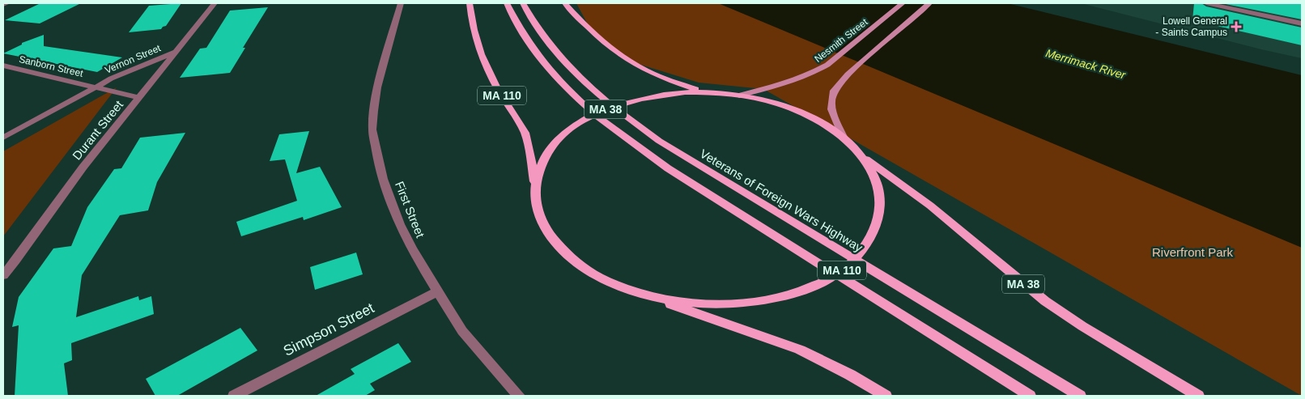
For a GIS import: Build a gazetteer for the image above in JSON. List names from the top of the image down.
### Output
{
  "streets": {
    "main road": [
      "Nesmith Street",
      "MA 110",
      "MA 38",
      "Veterans of Foreign Wars Highway"
    ],
    "street": [
      "Vernon Street",
      "Sanborn Street",
      "Durant Street",
      "First Street",
      "Simpson Street"
    ]
  },
  "crossings": [
    ["Vernon Street", "Sanborn Street"],
    ["Vernon Street", "Durant Street"],
    ["MA 110", "MA 38"],
    ["First Street", "Simpson Street"]
  ],
  "water": ["Merrimack River"],
  "parks": ["Riverfront Park"],
  "places": {
    "health": ["Lowell General - Saints Campus"]
  }
}
